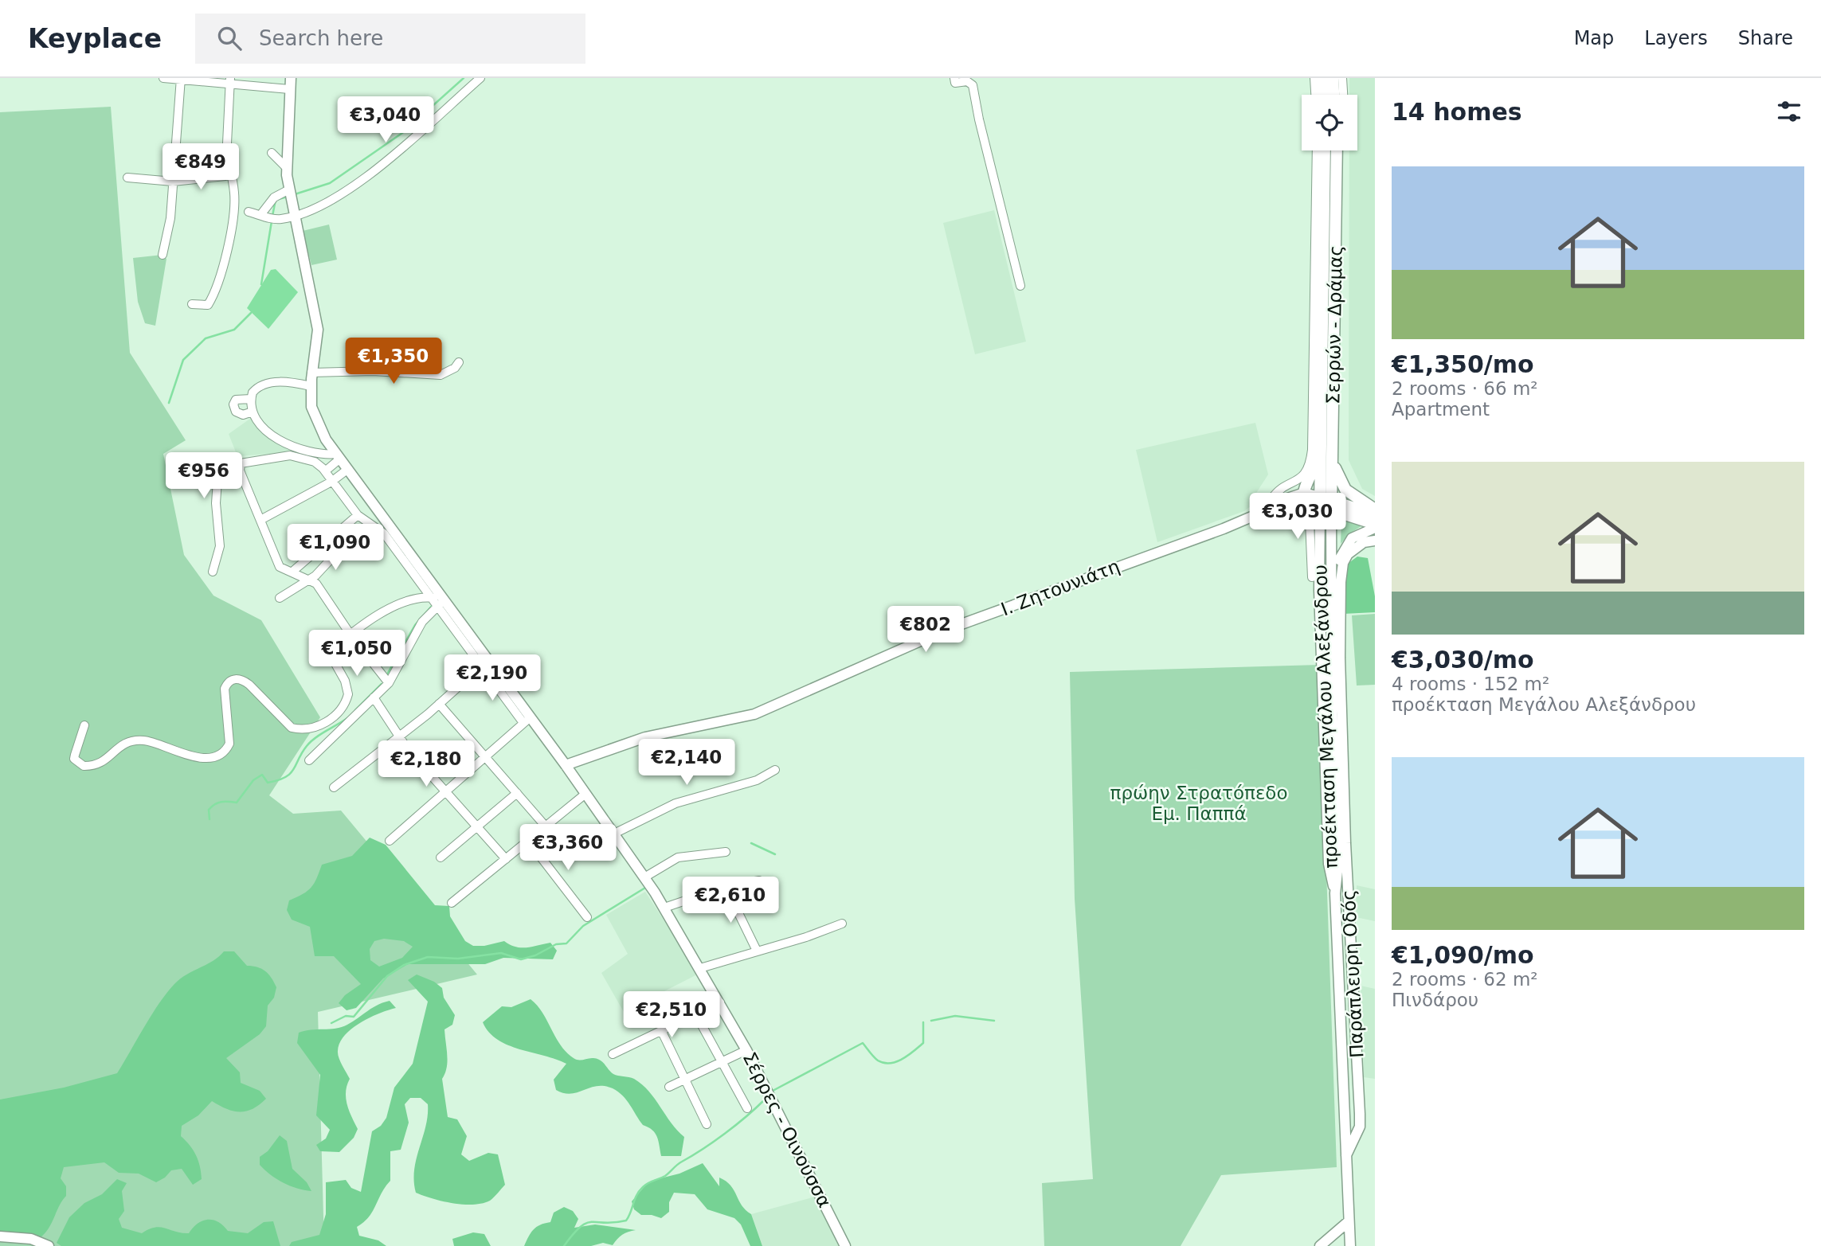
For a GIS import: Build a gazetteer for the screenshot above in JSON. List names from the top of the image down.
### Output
{
  "streets": {
    "main road": ["Σερρών - Δράμας"],
    "street": [
      "Ι. Ζητουνιάτη",
      "προέκταση Μεγάλου Αλεξάνδρου",
      "Παράπλευρη Οδός",
      "Σέρρες - Οινούσσα"
    ]
  },
  "crossings": [
    ["Σερρών - Δράμας", "Ι. Ζητουνιάτη"],
    ["Σερρών - Δράμας", "προέκταση Μεγάλου Αλεξάνδρου"],
    ["Ι. Ζητουνιάτη", "προέκταση Μεγάλου Αλεξάνδρου"],
    ["Ι. Ζητουνιάτη", "Σέρρες - Οινούσσα"],
    ["προέκταση Μεγάλου Αλεξάνδρου", "Παράπλευρη Οδός"]
  ],
  "parks": ["πρώην Στρατόπεδο Εμ. Παππά"],
  "page": {
    "header": "Keyplace",
    "search": "Search here",
    "nav": ["Map", "Layers", "Share"],
    "heading": "14 homes",
    "price": [
      "€3,040",
      "€849",
      "€1,350",
      "€956",
      "€3,030",
      "€1,090",
      "€802",
      "€1,050",
      "€2,190",
      "€2,140",
      "€2,180",
      "€3,360",
      "€2,610",
      "€2,510"
    ],
    "list": [
      {
        "name": "€1,350/mo",
        "note": "2 rooms · 66 m² · Apartment"
      },
      {
        "name": "€3,030/mo",
        "note": "4 rooms · 152 m² · προέκταση Μεγάλου Αλεξάνδρου"
      },
      {
        "name": "€1,090/mo",
        "note": "2 rooms · 62 m² · Πινδάρου"
      }
    ]
  }
}
